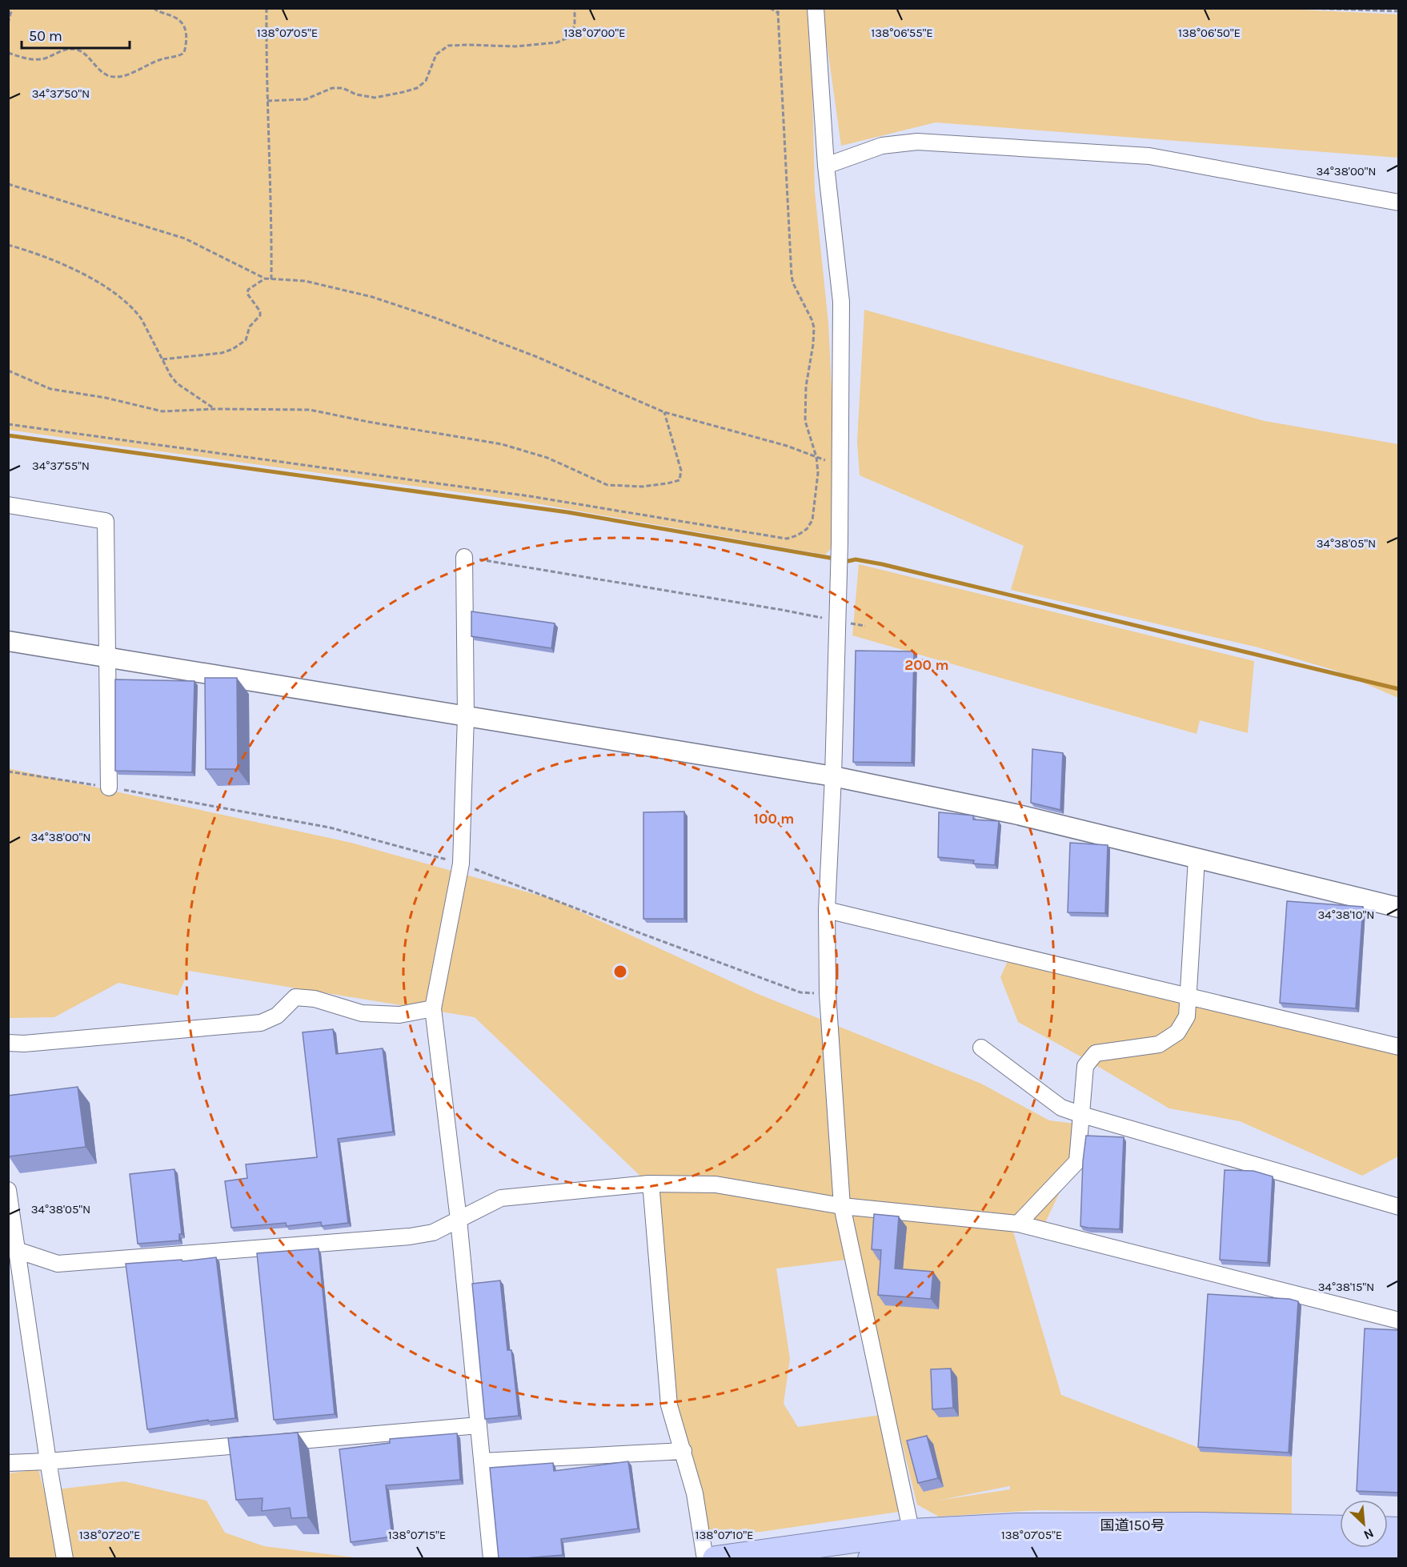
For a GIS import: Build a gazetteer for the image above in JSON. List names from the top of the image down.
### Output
{
  "streets": {
    "highway": ["国道150号"]
  },
  "scale_bar": "50 m",
  "north": "bottom right",
  "coordinates": [
    "138°07'05\"E",
    "138°07'00\"E",
    "138°06'55\"E",
    "138°06'50\"E",
    "34°37'50\"N",
    "34°38'00\"N",
    "34°37'55\"N",
    "34°38'05\"N",
    "34°38'10\"N",
    "34°38'15\"N",
    "138°07'20\"E",
    "138°07'15\"E",
    "138°07'10\"E"
  ],
  "rings": ["200 m", "100 m"]
}
